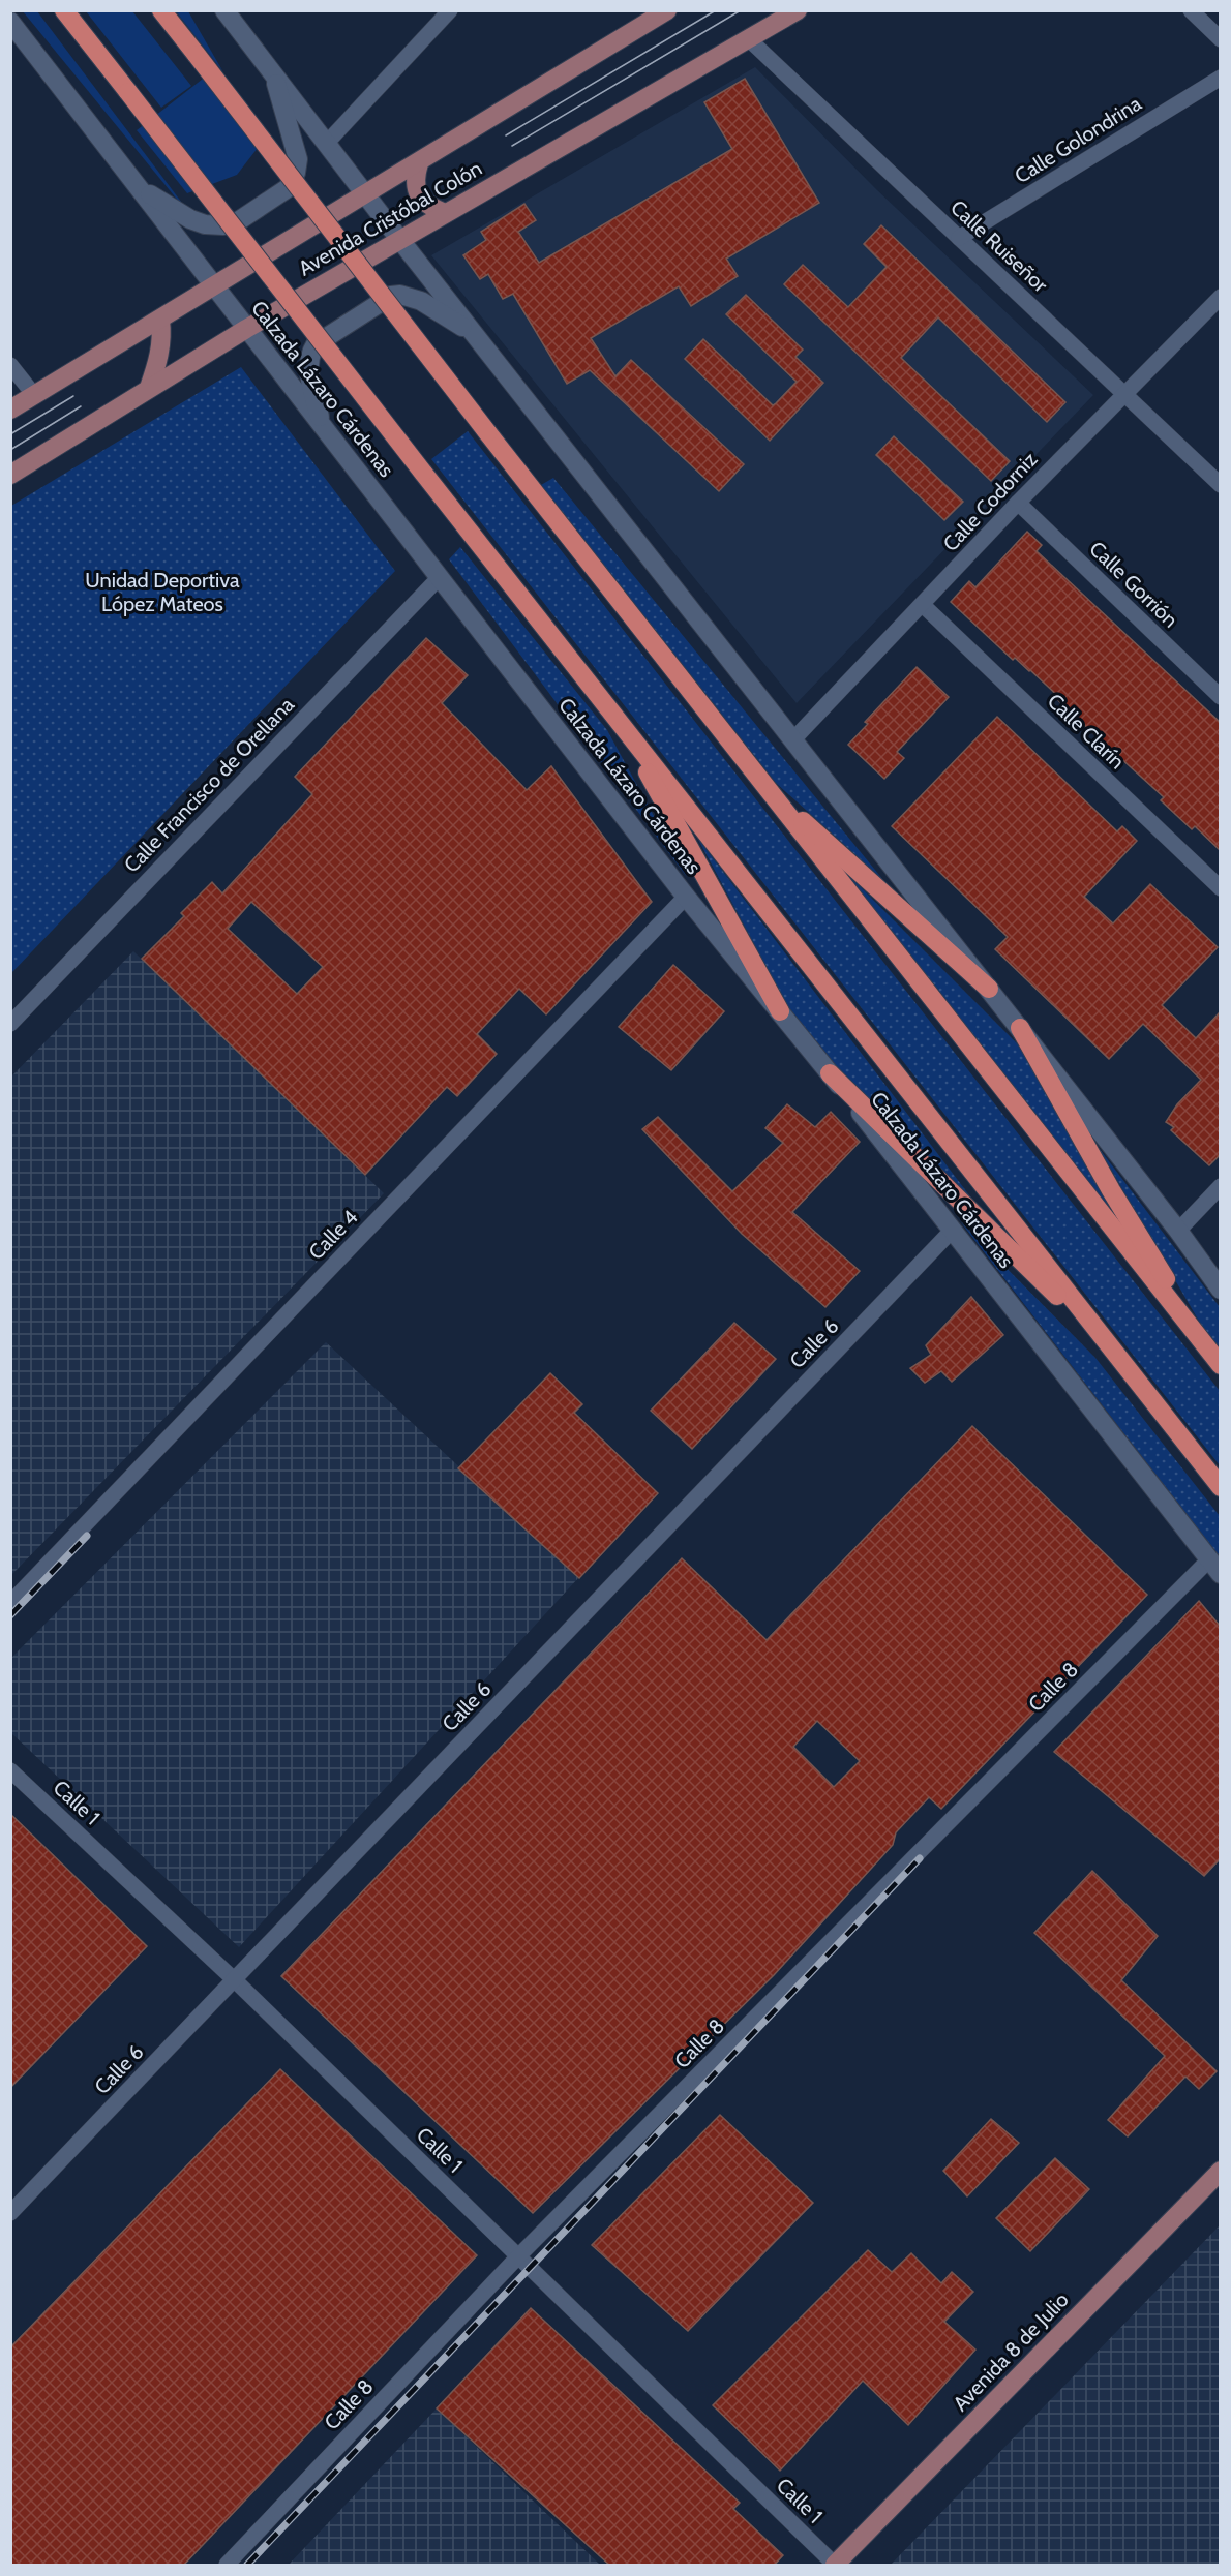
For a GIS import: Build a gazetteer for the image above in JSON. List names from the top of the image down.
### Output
{
  "streets": {
    "highway": ["Calzada Lázaro Cárdenas"],
    "main road": ["Avenida Cristóbal Colón", "Avenida 8 de Julio"],
    "street": [
      "Calle Golondrina",
      "Calle Ruiseñor",
      "Calle Codorniz",
      "Calle Gorrión",
      "Calle Clarín",
      "Calle Francisco de Orellana",
      "Calle 4",
      "Calle 6",
      "Calle 8",
      "Calle 1"
    ]
  },
  "crossings": [
    ["Calle Golondrina", "Calle Ruiseñor"],
    ["Avenida Cristóbal Colón", "Calle Ruiseñor"],
    ["Avenida Cristóbal Colón", "Calzada Lázaro Cárdenas"],
    ["Calle Ruiseñor", "Calle Codorniz"],
    ["Calzada Lázaro Cárdenas", "Calle Francisco de Orellana"],
    ["Calzada Lázaro Cárdenas", "Calle 4"],
    ["Calzada Lázaro Cárdenas", "Calle 6"],
    ["Calzada Lázaro Cárdenas", "Calle 8"],
    ["Calle Codorniz", "Calle Gorrión"],
    ["Calle Codorniz", "Calle Clarín"],
    ["Calle 6", "Calle 1"],
    ["Calle 8", "Calle 1"],
    ["Calle 1", "Avenida 8 de Julio"]
  ],
  "parks": ["Unidad Deportiva López Mateos"]
}
